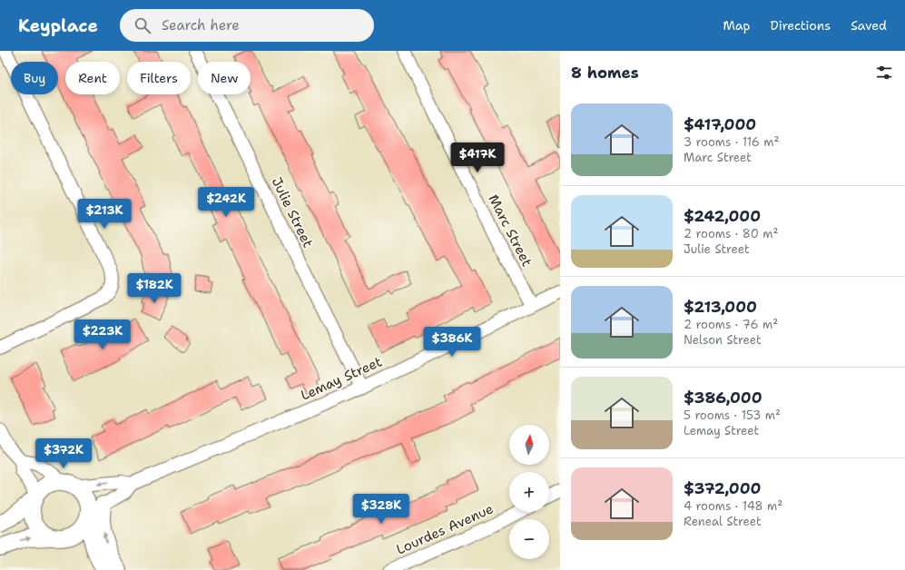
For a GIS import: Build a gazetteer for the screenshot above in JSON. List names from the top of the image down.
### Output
{
  "streets": {
    "street": [
      "Julie Street",
      "Marc Street",
      "Lemay Street",
      "Lourdes Avenue"
    ]
  },
  "crossings": [
    ["Julie Street", "Lemay Street"],
    ["Marc Street", "Lemay Street"]
  ],
  "north": "top",
  "page": {
    "header": "Keyplace",
    "search": "Search here",
    "nav": ["Map", "Directions", "Saved"],
    "heading": "8 homes",
    "chip": [
      "Buy",
      "Rent",
      "Filters",
      "New"
    ],
    "list": [
      {
        "name": "$417,000",
        "note": "3 rooms · 116 m² · Marc Street"
      },
      {
        "name": "$242,000",
        "note": "2 rooms · 80 m² · Julie Street"
      },
      {
        "name": "$213,000",
        "note": "2 rooms · 76 m² · Nelson Street"
      },
      {
        "name": "$386,000",
        "note": "5 rooms · 153 m² · Lemay Street"
      },
      {
        "name": "$372,000",
        "note": "4 rooms · 148 m² · Reneal Street"
      }
    ],
    "price": [
      "$417K",
      "$242K",
      "$213K",
      "$182K",
      "$223K",
      "$386K",
      "$372K",
      "$328K"
    ],
    "map_buttons": ["+", "−"]
  }
}
